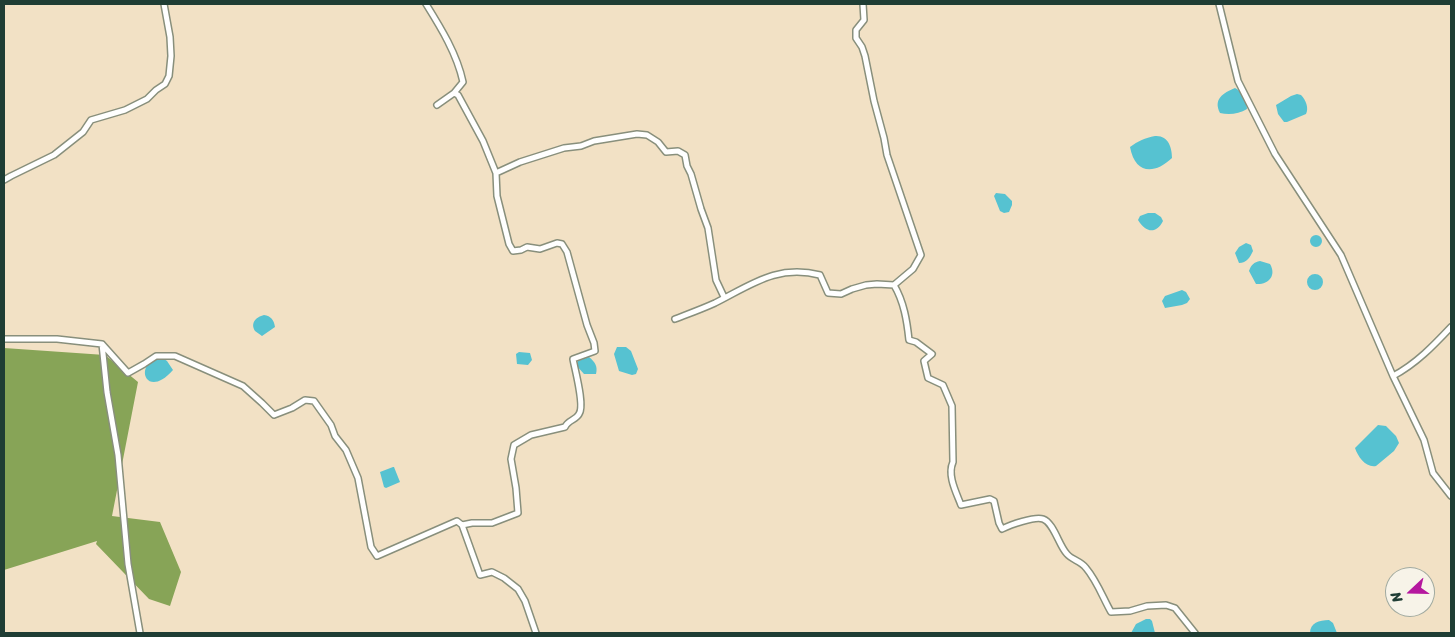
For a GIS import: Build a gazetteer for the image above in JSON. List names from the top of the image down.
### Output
{
  "north": "left"
}
